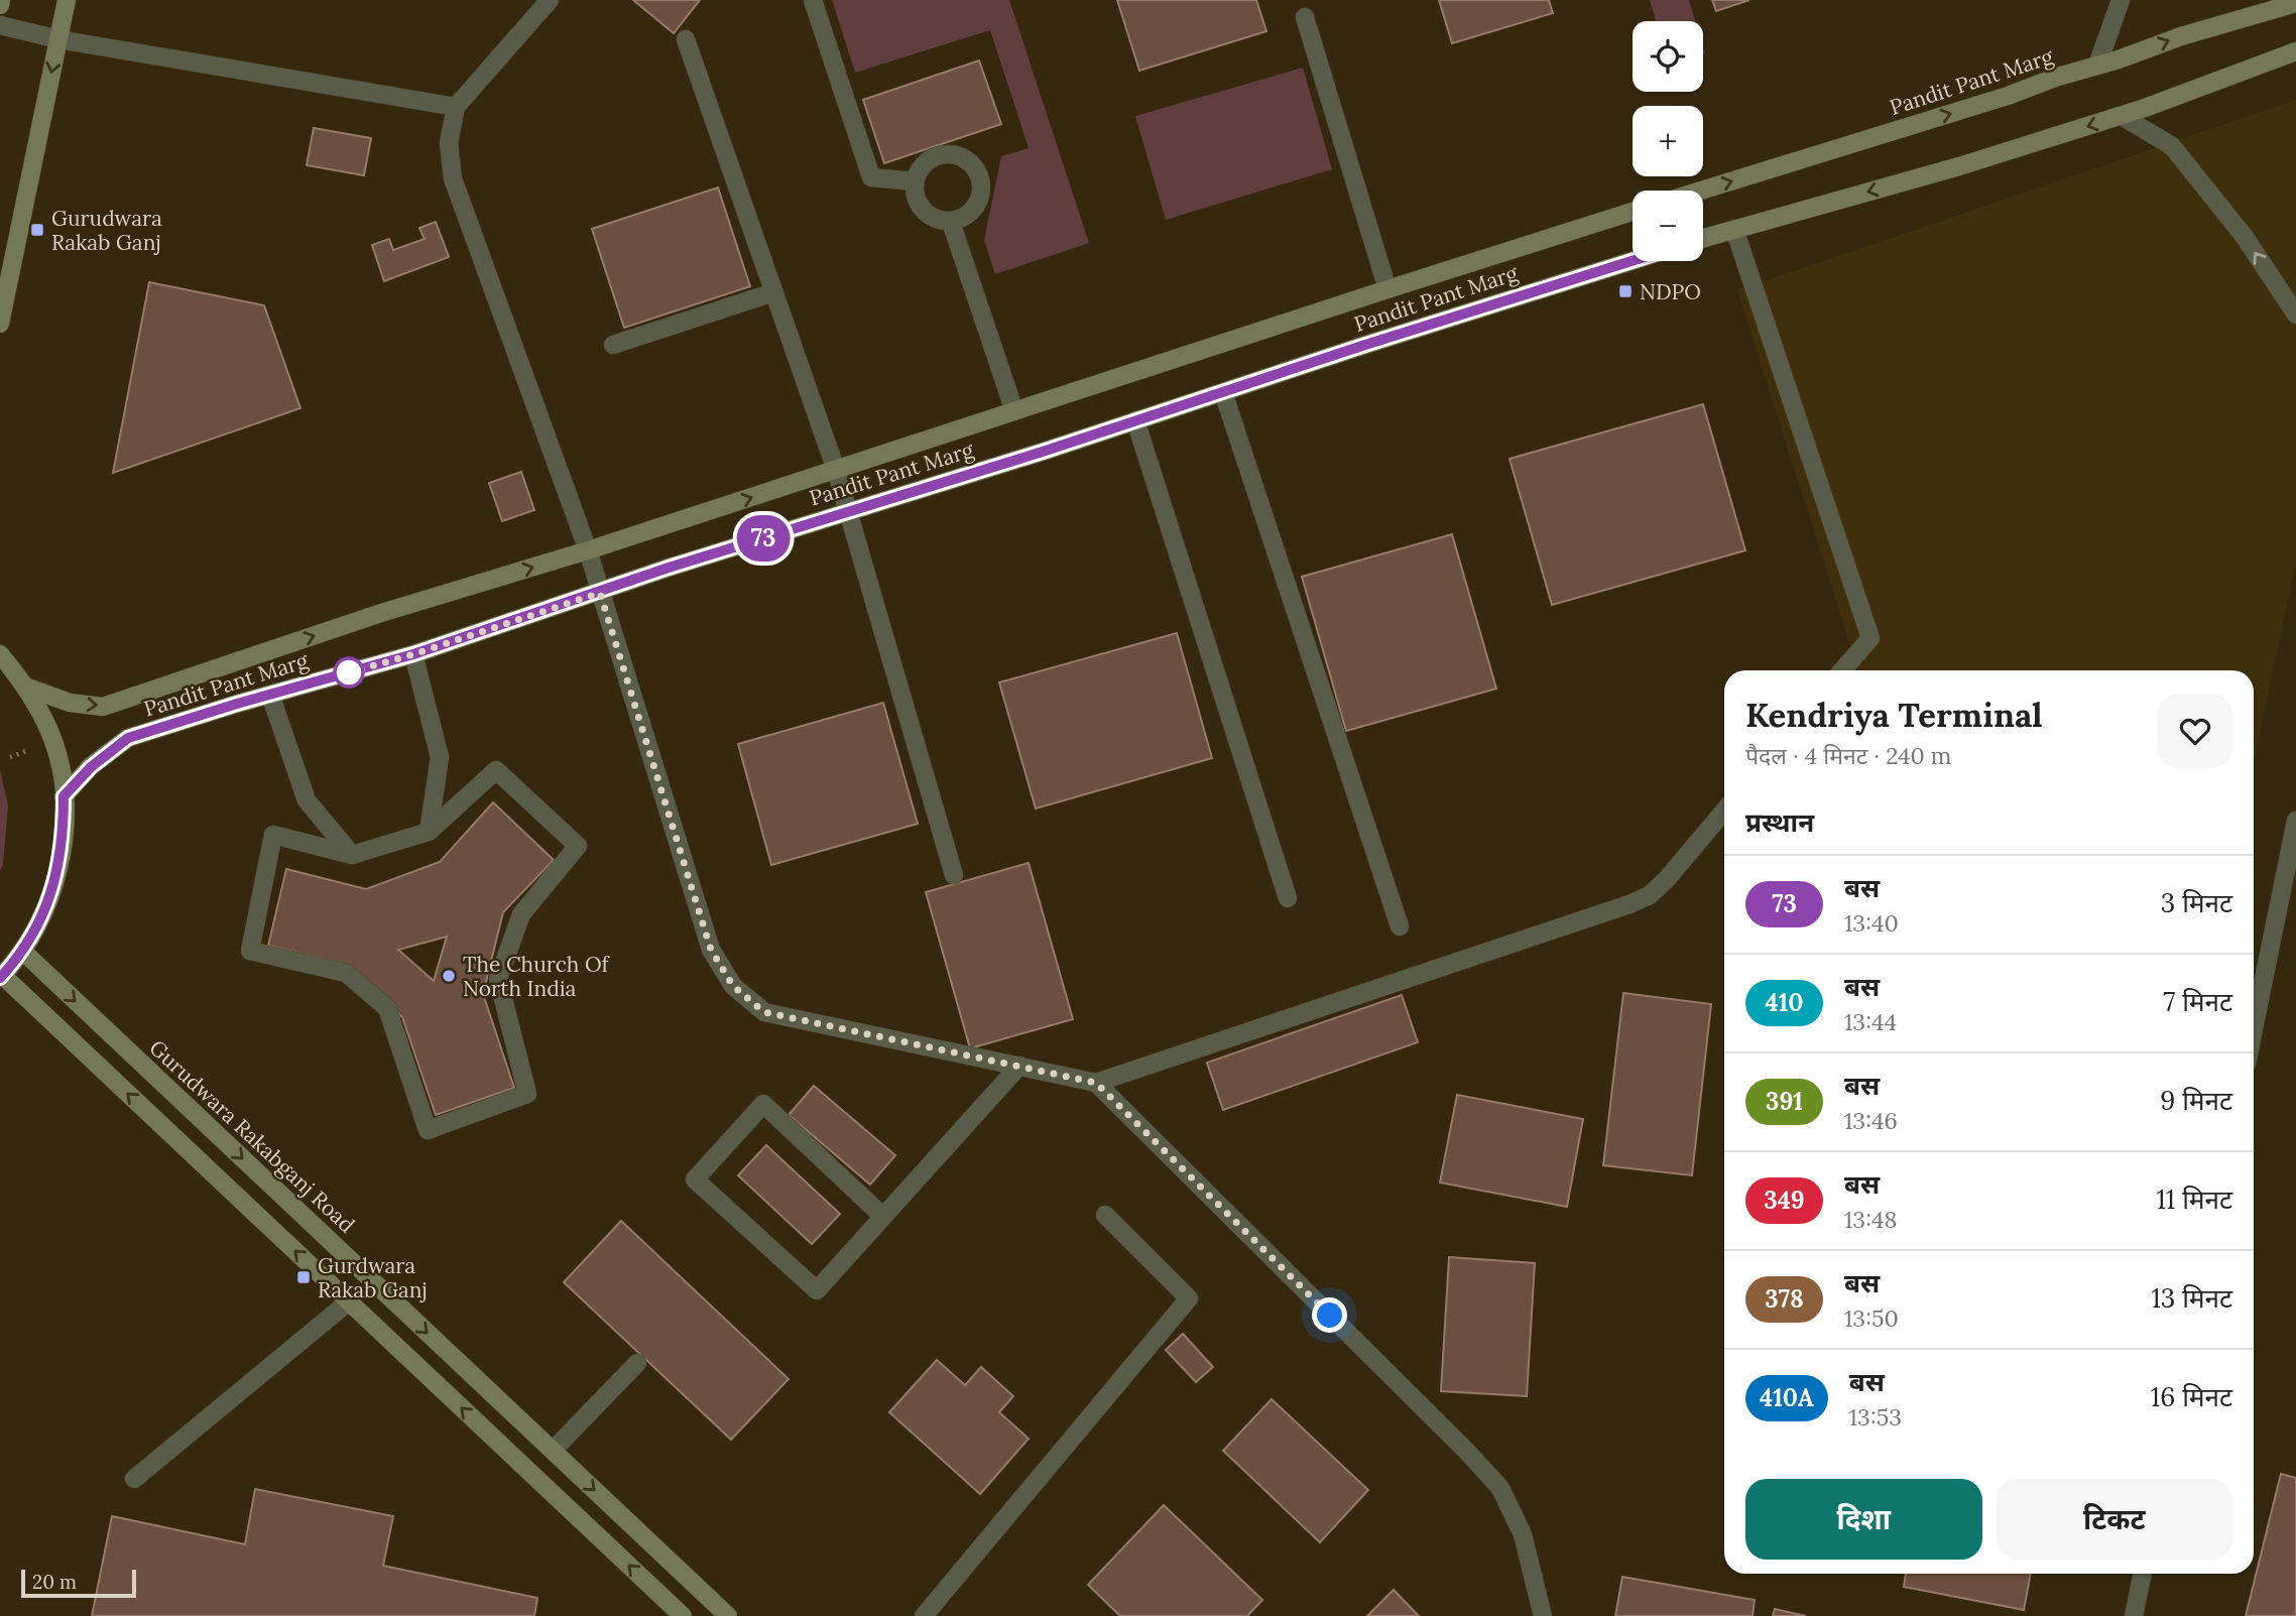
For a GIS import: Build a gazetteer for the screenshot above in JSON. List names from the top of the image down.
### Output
{
  "streets": {
    "street": ["Pandit Pant Marg", "Gurudwara Rakabganj Road"]
  },
  "places": {
    "transit": ["Gurudwara Rakab Ganj", "NDPO", "Gurdwara Rakab Ganj"],
    "other": ["The Church Of North India"]
  },
  "lines": ["bus line 73"],
  "scale_bar": "20 m",
  "page": {
    "on_map": "73",
    "map_buttons": ["+", "−"],
    "heading": [
      ["Kendriya Terminal", "पैदल · 4 मिनट · 240 m"],
      "प्रस्थान"
    ],
    "list": [
      {
        "mark": "73",
        "name": "बस",
        "note": "13:40",
        "value": "3 मिनट"
      },
      {
        "mark": "410",
        "name": "बस",
        "note": "13:44",
        "value": "7 मिनट"
      },
      {
        "mark": "391",
        "name": "बस",
        "note": "13:46",
        "value": "9 मिनट"
      },
      {
        "mark": "349",
        "name": "बस",
        "note": "13:48",
        "value": "11 मिनट"
      },
      {
        "mark": "378",
        "name": "बस",
        "note": "13:50",
        "value": "13 मिनट"
      },
      {
        "mark": "410A",
        "name": "बस",
        "note": "13:53",
        "value": "16 मिनट"
      }
    ],
    "buttons": ["दिशा", "टिकट"],
    "scale": "20 m"
  }
}
